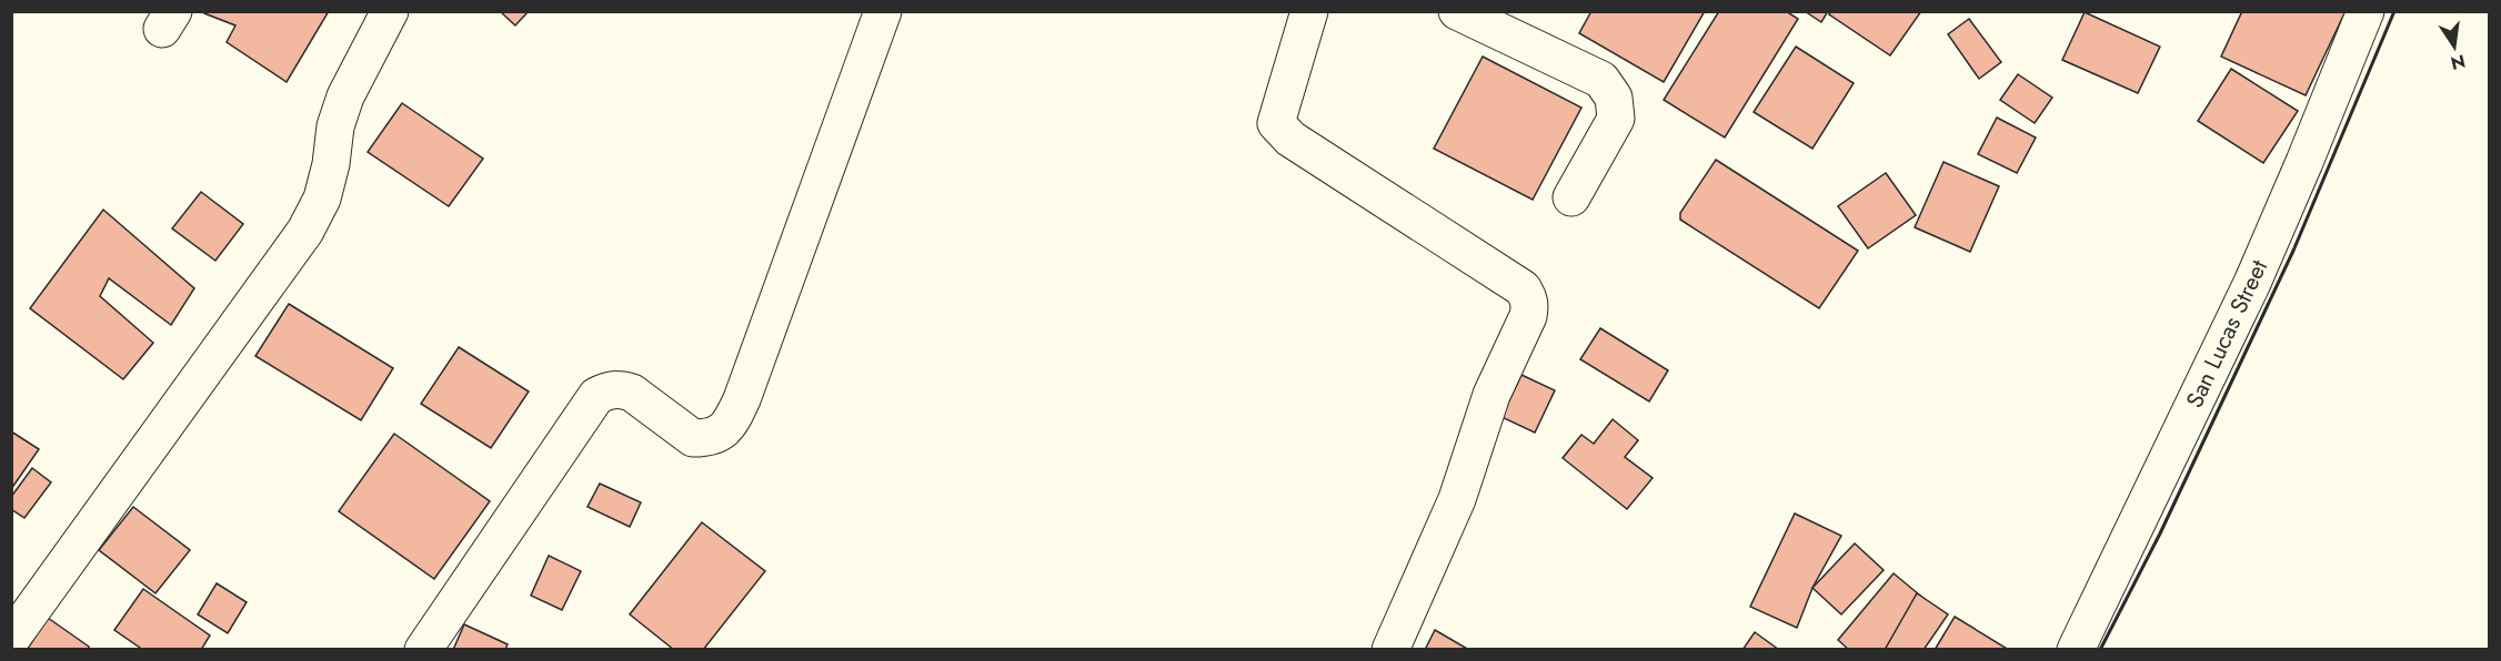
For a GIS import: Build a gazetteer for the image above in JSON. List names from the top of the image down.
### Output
{
  "streets": {
    "street": ["San Lucas Street"]
  },
  "north": "bottom"
}
